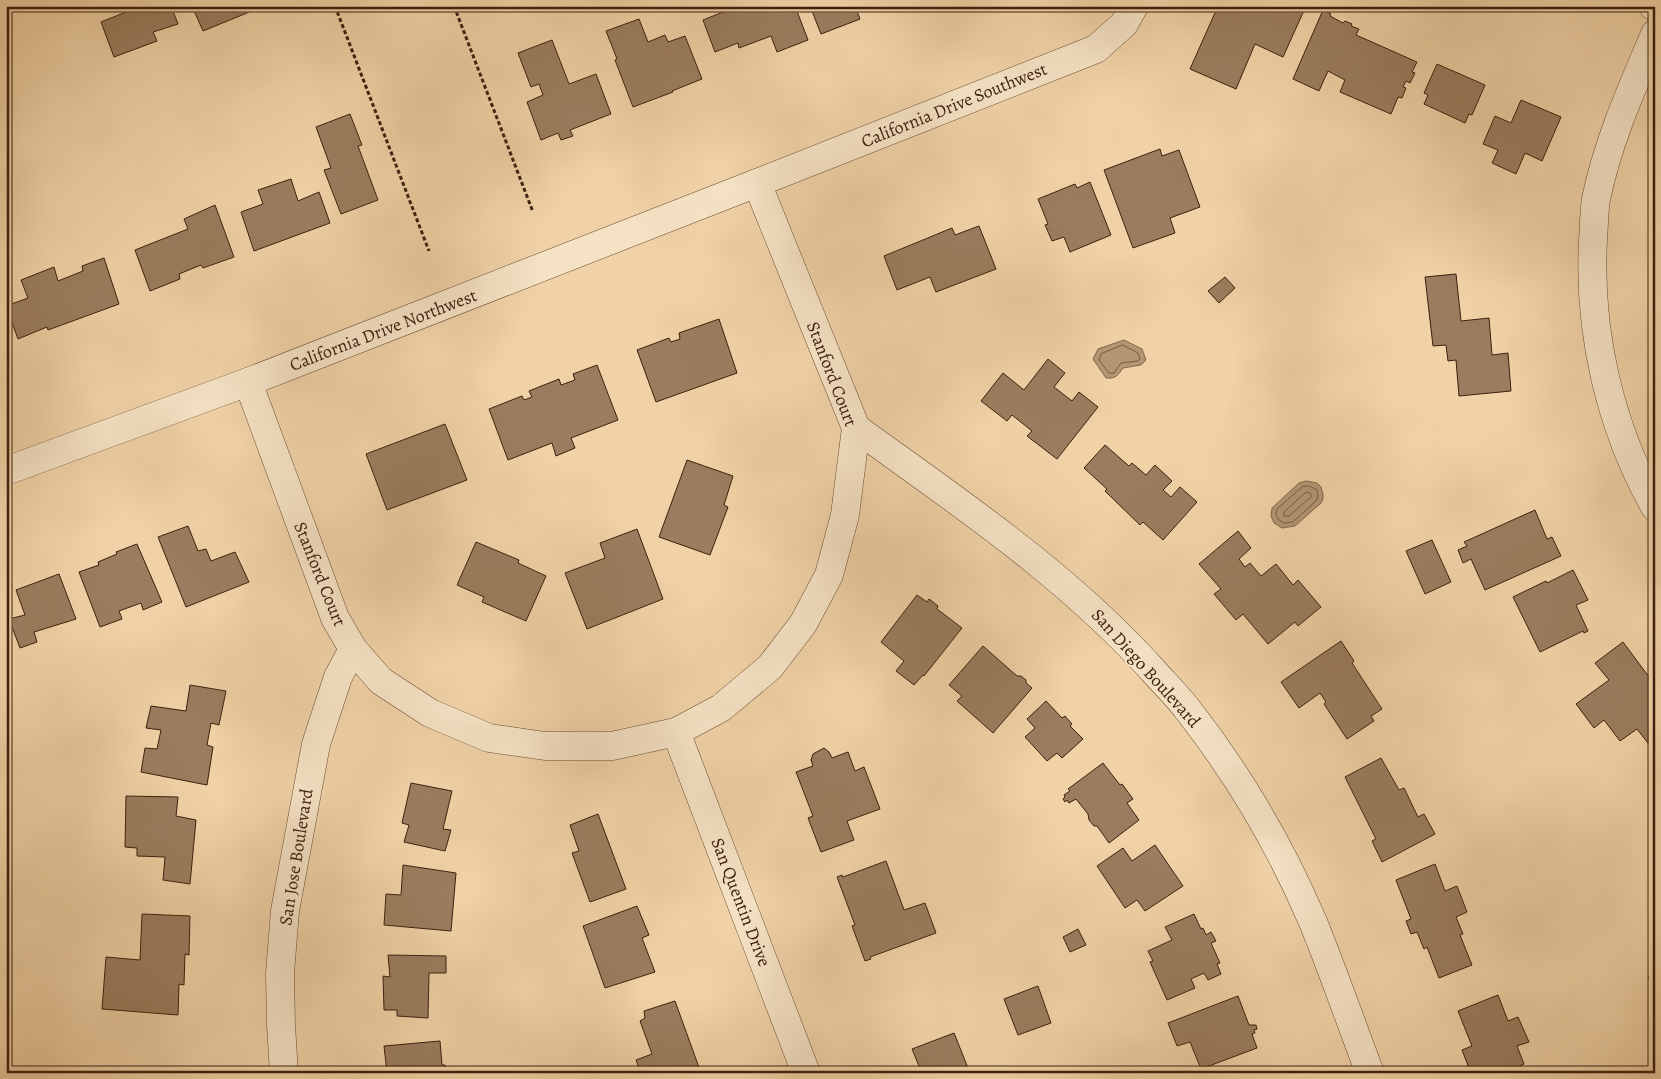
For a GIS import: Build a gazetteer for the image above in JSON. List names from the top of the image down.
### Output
{
  "streets": {
    "street": [
      "California Drive Southwest",
      "California Drive Northwest",
      "Stanford Court",
      "San Diego Boulevard",
      "San Jose Boulevard",
      "San Quentin Drive"
    ]
  },
  "crossings": [
    ["California Drive Southwest", "California Drive Northwest"],
    ["California Drive Southwest", "Stanford Court"],
    ["California Drive Northwest", "Stanford Court"],
    ["Stanford Court", "San Diego Boulevard"],
    ["Stanford Court", "San Jose Boulevard"],
    ["Stanford Court", "San Quentin Drive"]
  ]
}
